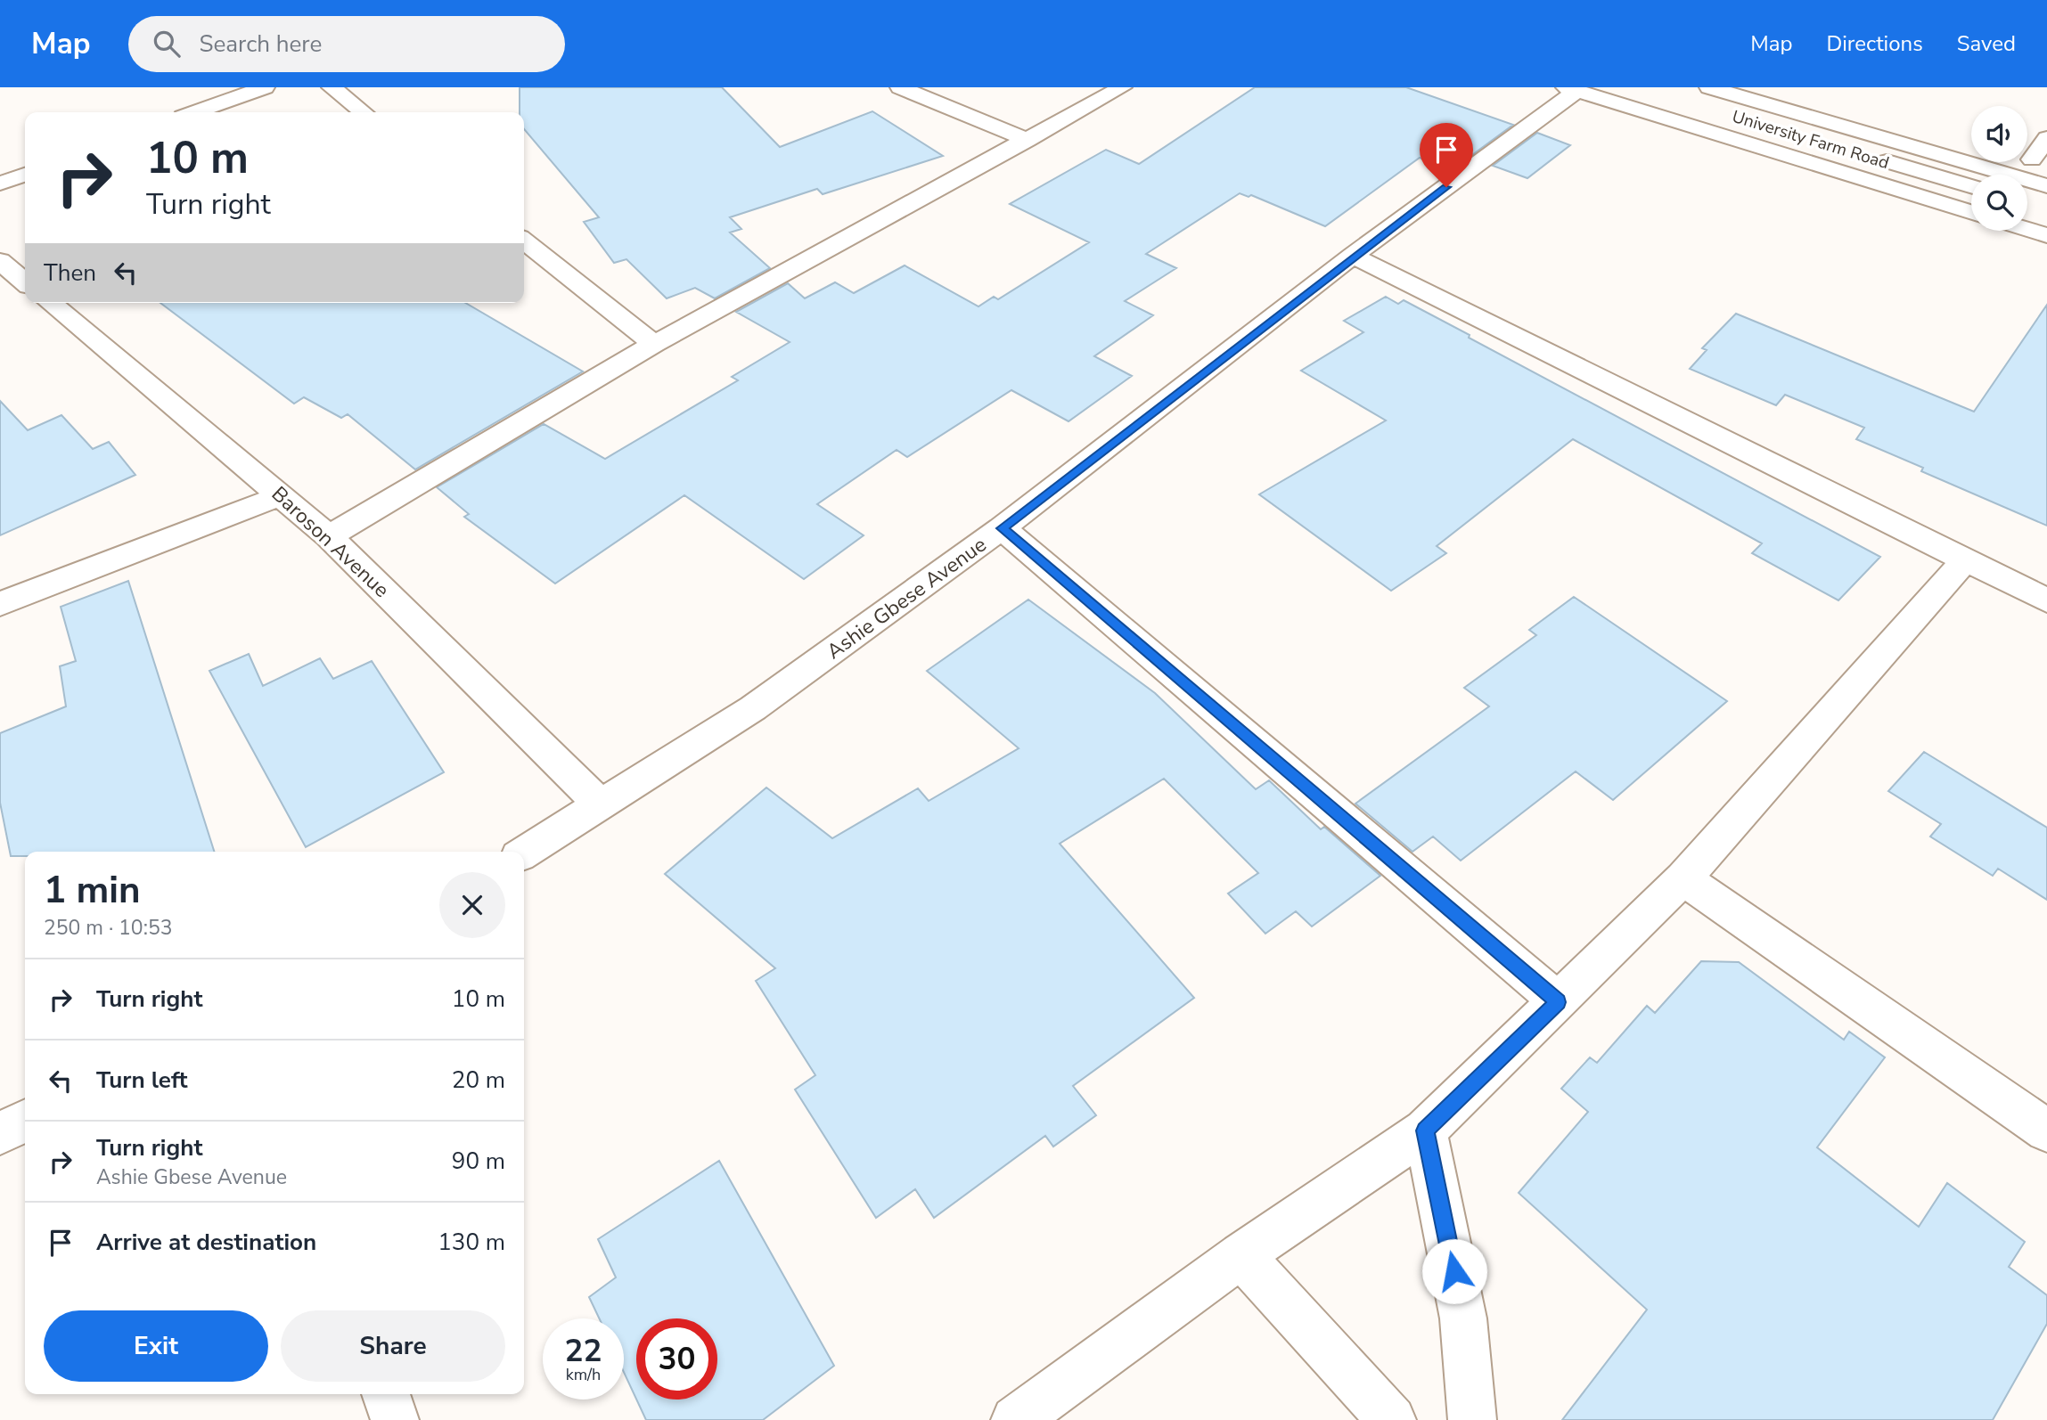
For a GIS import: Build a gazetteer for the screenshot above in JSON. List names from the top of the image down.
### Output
{
  "streets": {
    "street": ["University Farm Road", "Baroson Avenue", "Ashie Gbese Avenue"]
  },
  "crossings": [
    ["Baroson Avenue", "Ashie Gbese Avenue"]
  ],
  "page": {
    "header": "Map",
    "search": "Search here",
    "nav": ["Map", "Directions", "Saved"],
    "turn": ["10 m", "Turn right"],
    "then": "Then",
    "heading": ["1 min", "250 m · 10:53"],
    "list": [
      {
        "name": "Turn right",
        "value": "10 m"
      },
      {
        "name": "Turn left",
        "value": "20 m"
      },
      {
        "name": "Turn right",
        "note": "Ashie Gbese Avenue",
        "value": "90 m"
      },
      {
        "name": "Arrive at destination",
        "value": "130 m"
      }
    ],
    "buttons": ["Exit", "Share"],
    "speed": "22 km/h",
    "limit": "30"
  }
}
